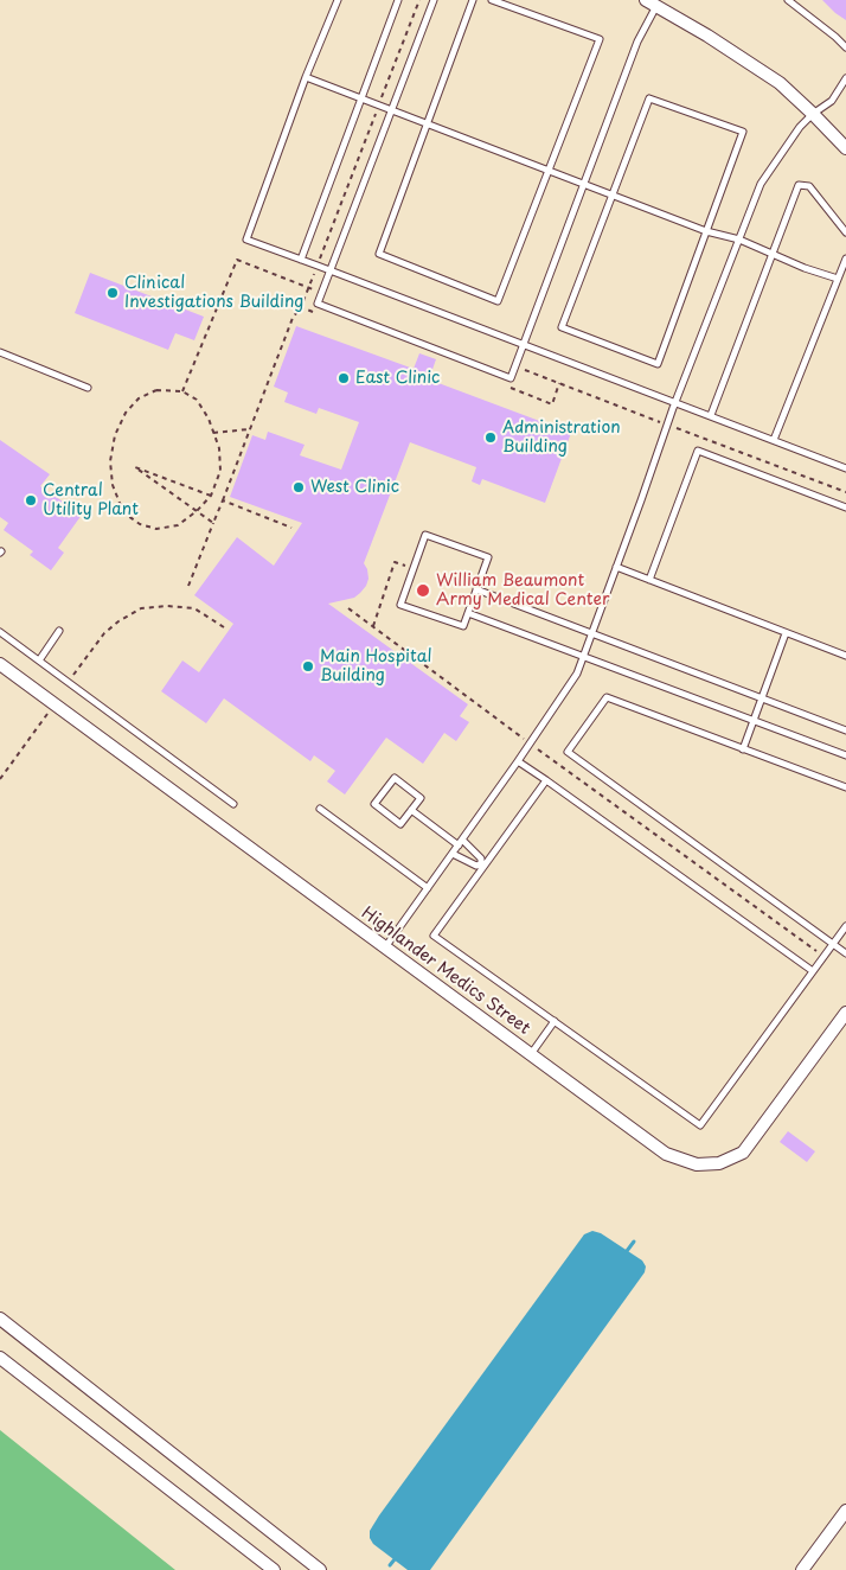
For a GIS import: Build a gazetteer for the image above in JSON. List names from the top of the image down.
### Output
{
  "streets": {
    "street": ["Highlander Medics Street"]
  },
  "places": [
    "Clinical Investigations Building",
    "East Clinic",
    "Administration Building",
    "West Clinic",
    "Central Utility Plant",
    "William Beaumont Army Medical Center",
    "Main Hospital Building"
  ]
}
